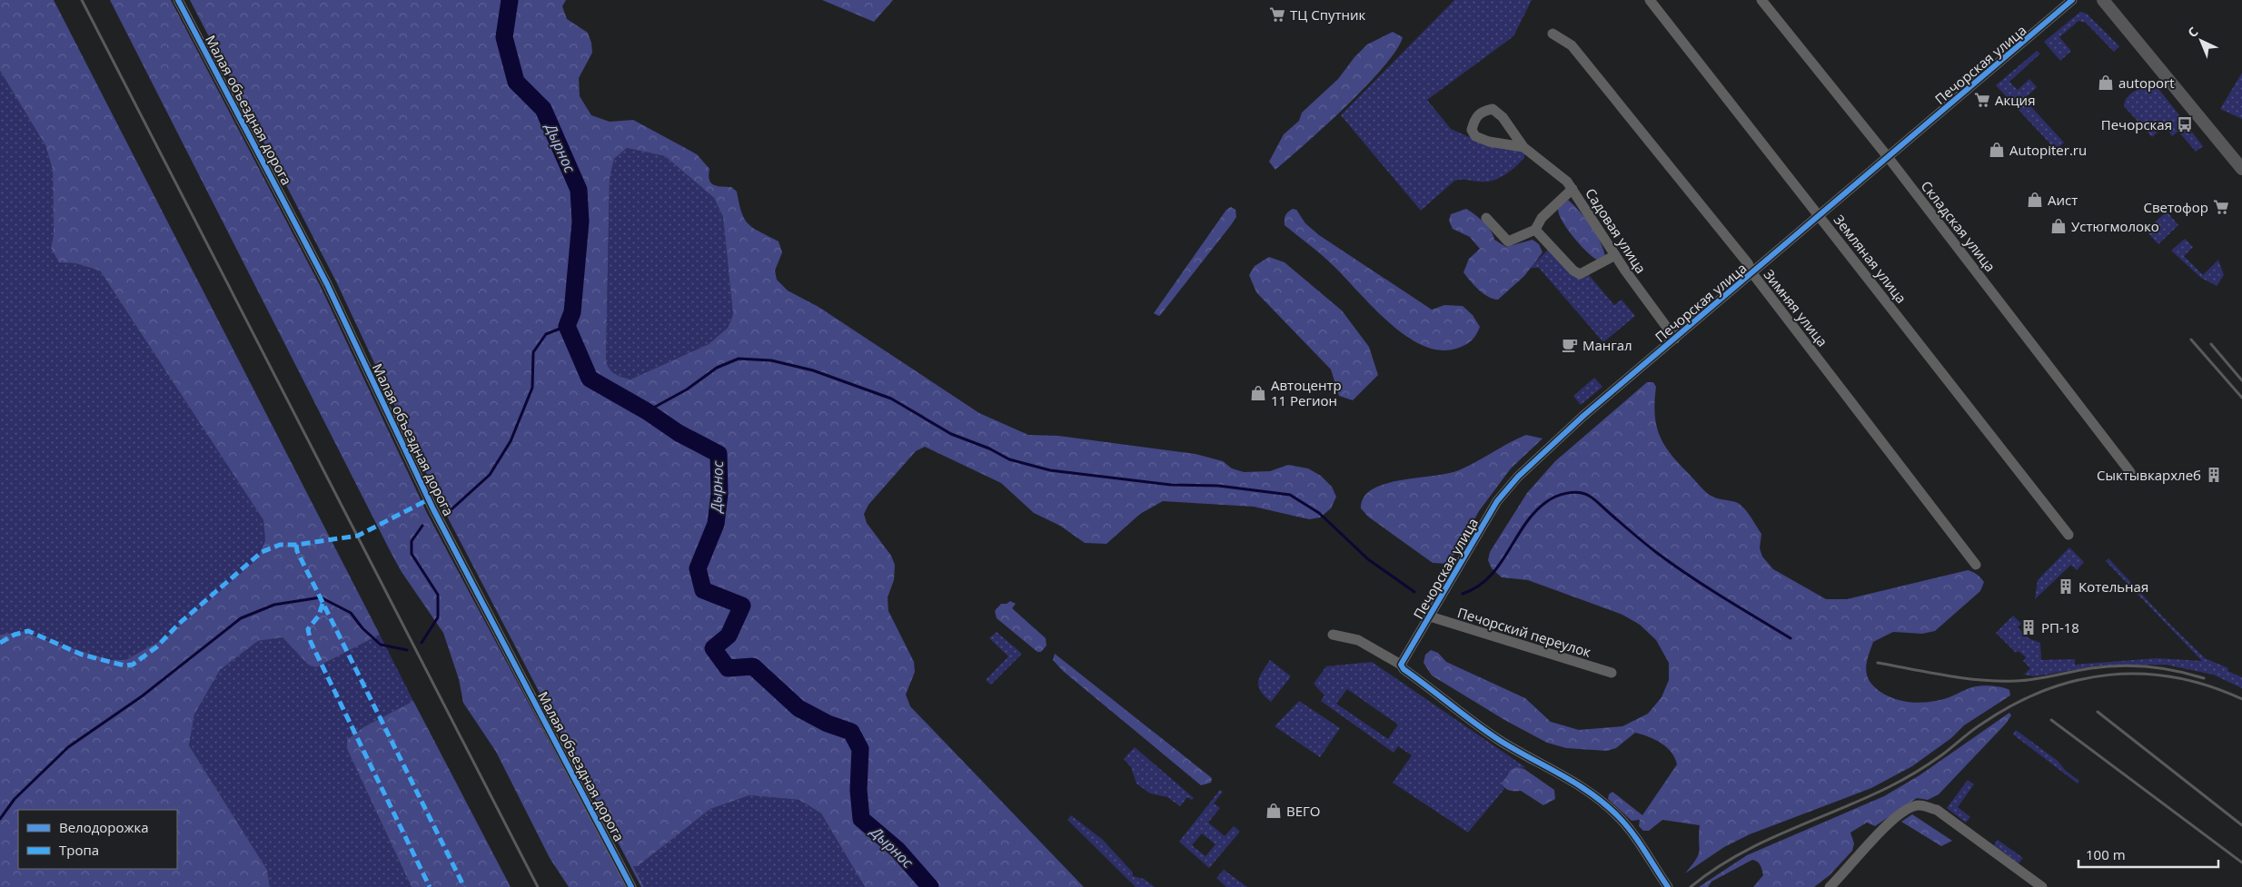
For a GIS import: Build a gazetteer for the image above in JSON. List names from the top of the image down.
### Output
{
  "streets": {
    "street": [
      "Печорская улица",
      "Малая объездная дорога",
      "Складская улица",
      "Садовая улица",
      "Земляная улица",
      "Зимняя улица",
      "Печорский переулок"
    ]
  },
  "crossings": [
    ["Печорская улица", "Складская улица"],
    ["Печорская улица", "Садовая улица"],
    ["Печорская улица", "Земляная улица"],
    ["Печорская улица", "Зимняя улица"],
    ["Печорская улица", "Печорский переулок"]
  ],
  "water": ["Дырнос"],
  "places": {
    "supermarket": ["ТЦ Спутник", "Акция", "Светофор"],
    "shop": [
      "autoport",
      "Autopiter.ru",
      "Аист",
      "Устюгмолоко",
      "Автоцентр 11 Регион",
      "ВЕГО"
    ],
    "bus stop": ["Печорская"],
    "cafe": ["Мангал"],
    "building": ["Сыктывкархлеб", "Котельная", "РП-18"]
  },
  "legend": ["Велодорожка", "Тропа"],
  "scale_bar": "100 m",
  "north": "top left"
}
